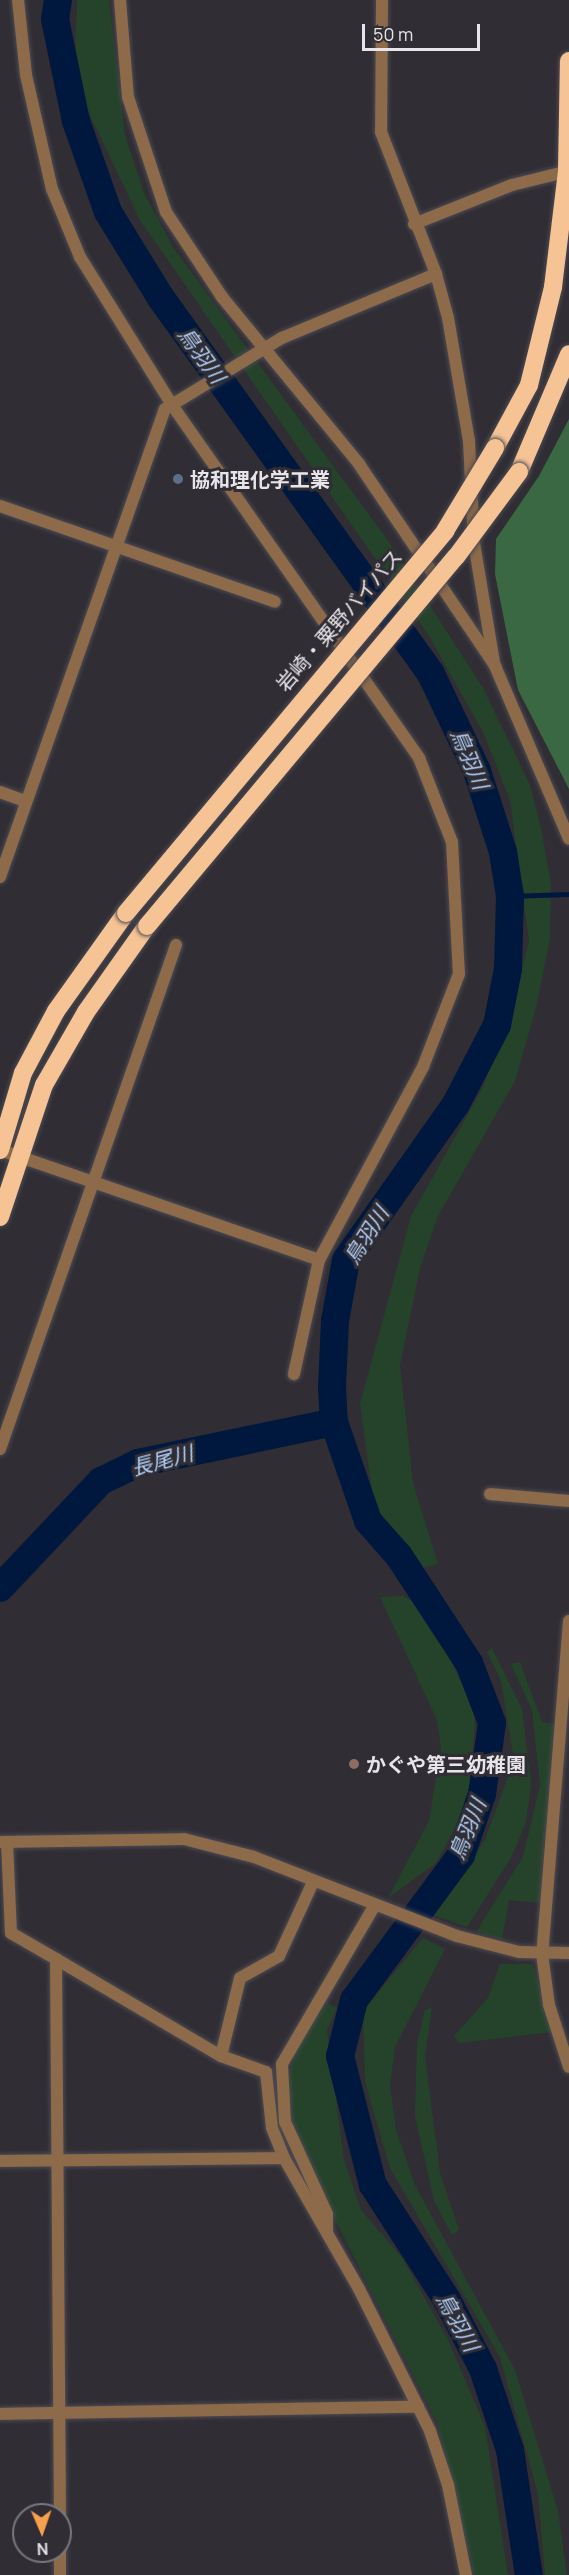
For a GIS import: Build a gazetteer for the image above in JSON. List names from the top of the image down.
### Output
{
  "streets": {
    "highway": ["岩崎・粟野バイパス"]
  },
  "water": ["鳥羽川", "長尾川"],
  "places": ["協和理化学工業", "かぐや第三幼稚園"],
  "scale_bar": "50 m",
  "north": "bottom"
}
